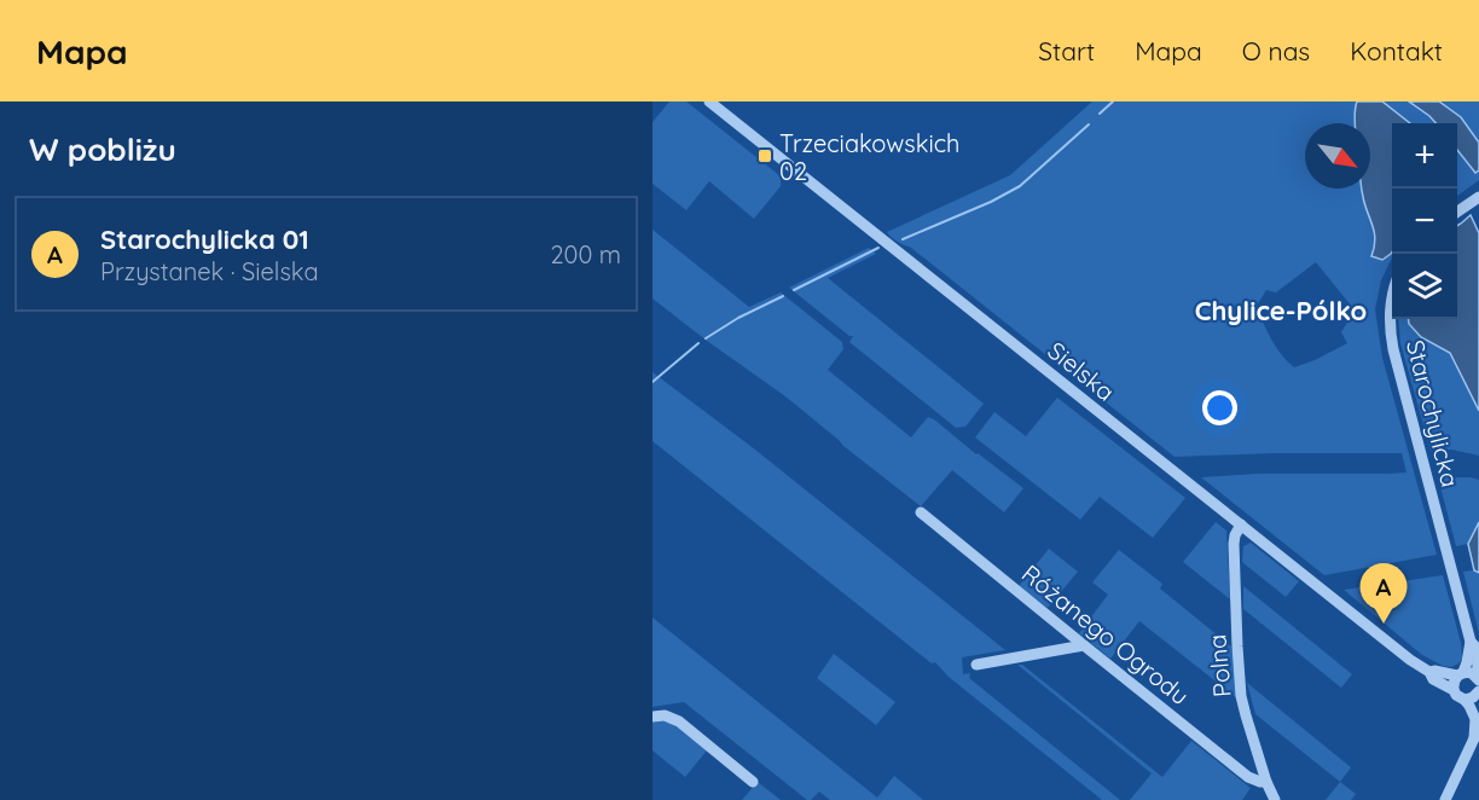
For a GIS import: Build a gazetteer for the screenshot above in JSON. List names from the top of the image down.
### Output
{
  "streets": {
    "street": [
      "Sielska",
      "Starochylicka",
      "Różanego Ogrodu",
      "Polna"
    ]
  },
  "crossings": [
    ["Sielska", "Starochylicka"],
    ["Sielska", "Polna"],
    ["Różanego Ogrodu", "Polna"]
  ],
  "districts": ["Chylice-Pólko"],
  "places": {
    "transit": ["Trzeciakowskich 02"]
  },
  "north": "bottom right",
  "page": {
    "header": "Mapa",
    "nav": [
      "Start",
      "Mapa",
      "O nas",
      "Kontakt"
    ],
    "heading": "W pobliżu",
    "map_buttons": ["+", "−"],
    "list": [
      {
        "mark": "A",
        "name": "Starochylicka 01",
        "note": "Przystanek · Sielska",
        "value": "200 m"
      }
    ],
    "pins": "A"
  }
}
